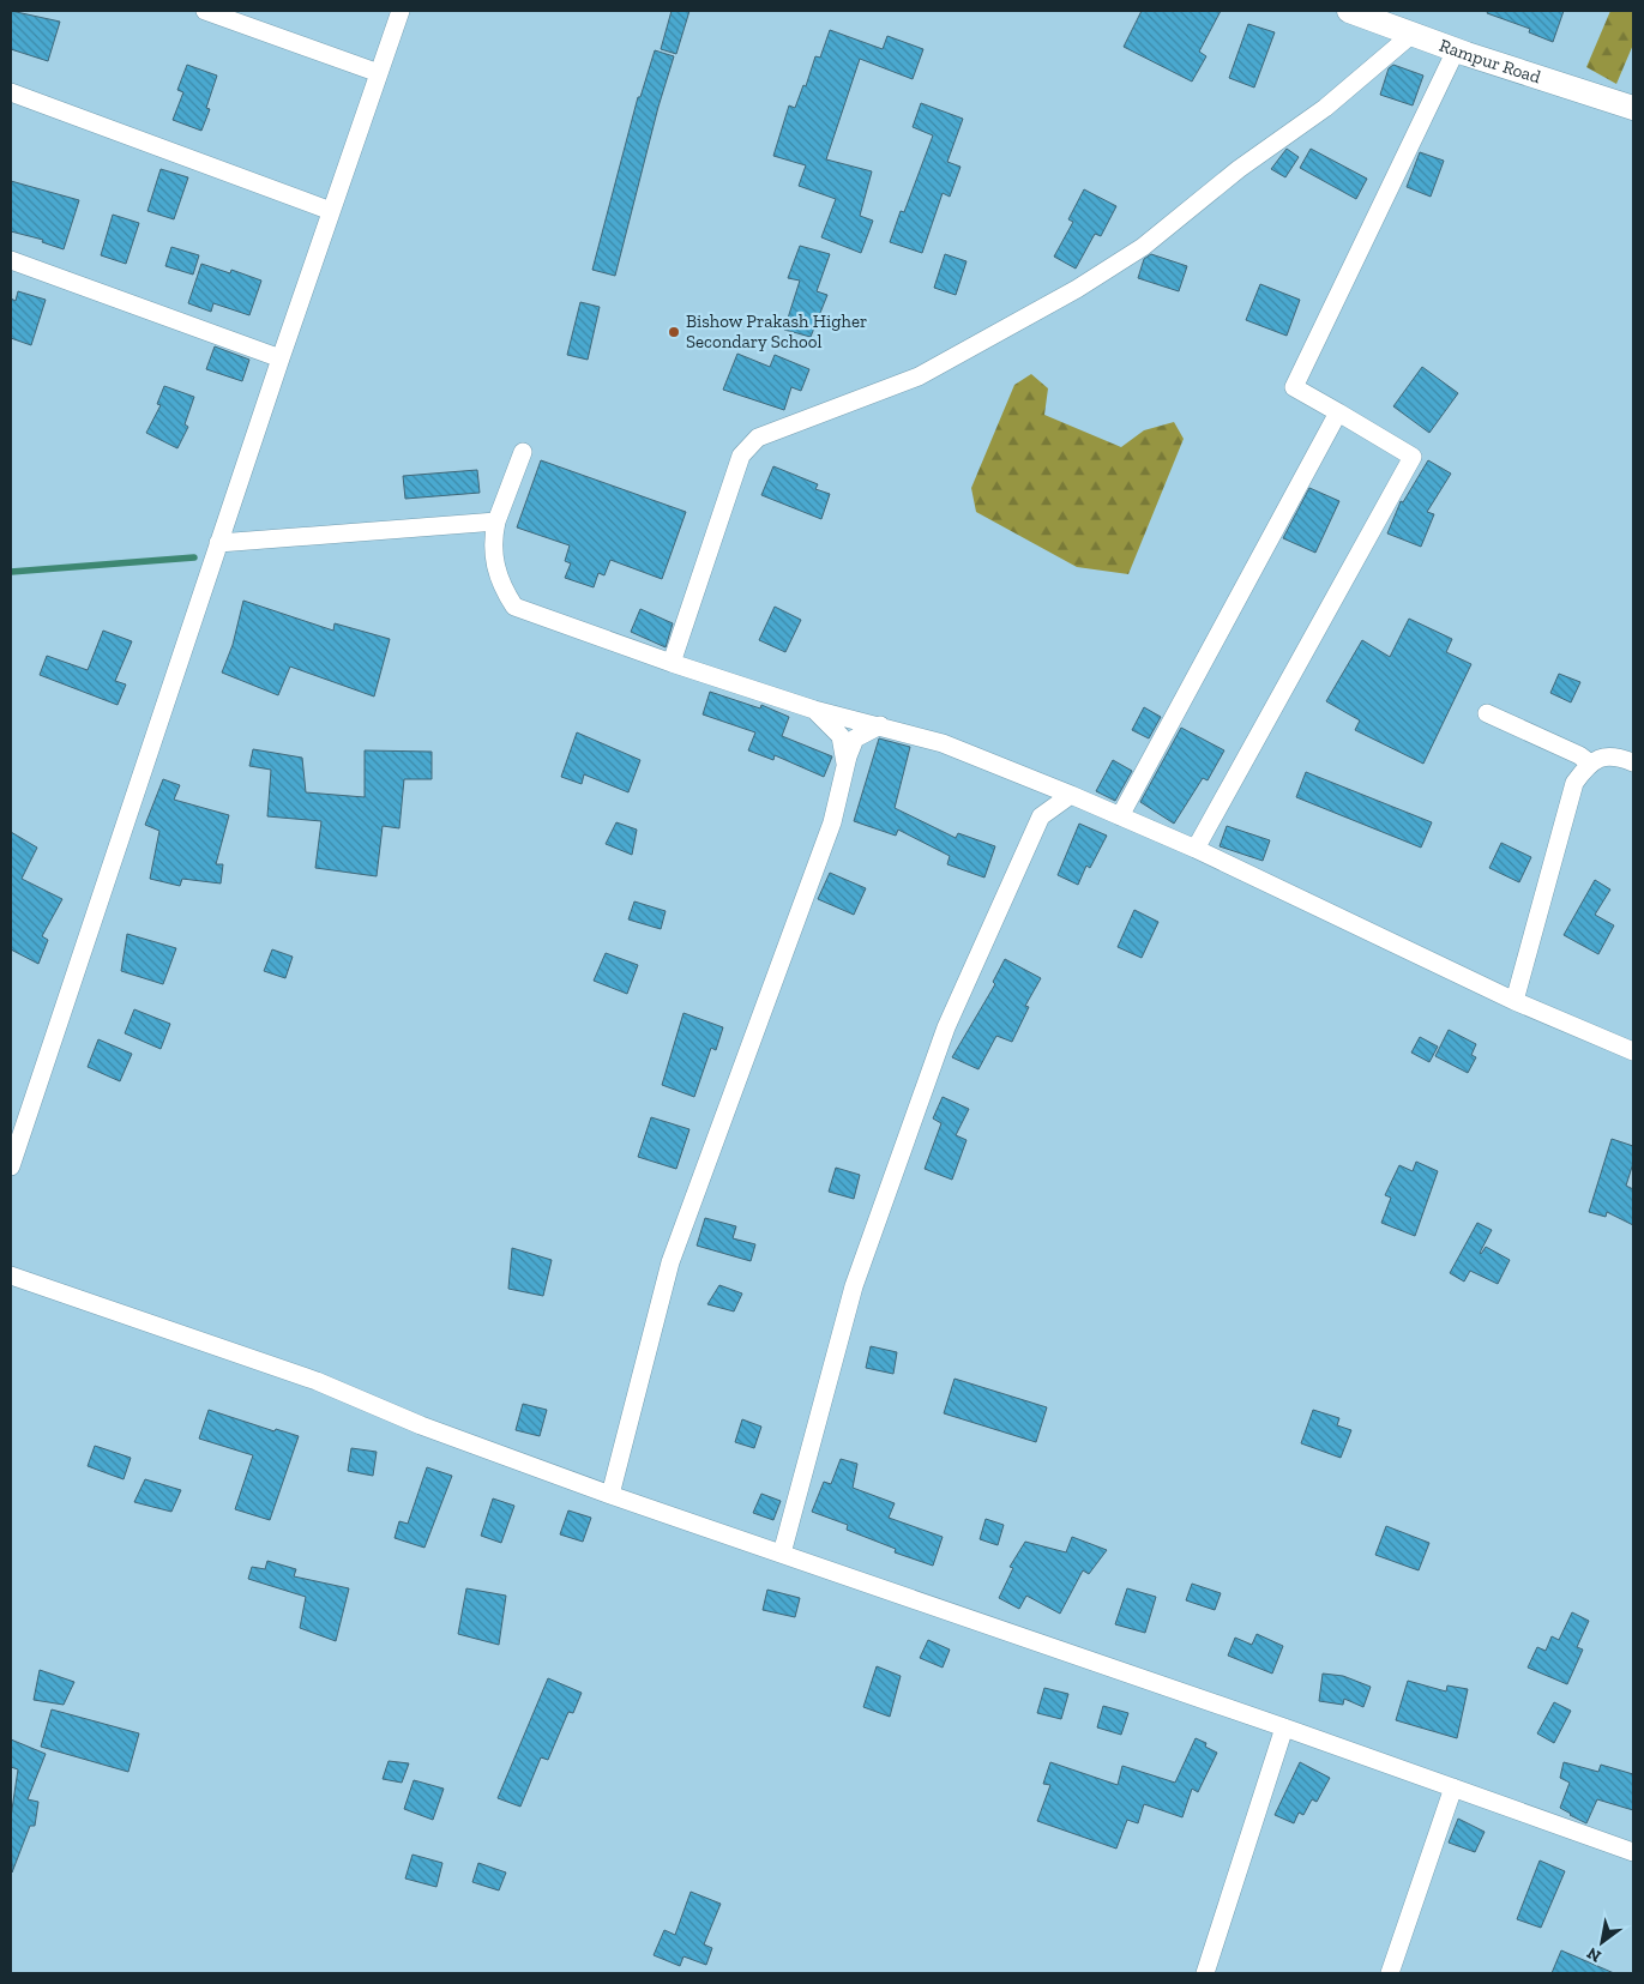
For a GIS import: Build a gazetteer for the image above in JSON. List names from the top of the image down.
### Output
{
  "streets": {
    "main road": ["Rampur Road"]
  },
  "places": ["Bishow Prakash Higher Secondary School"],
  "north": "bottom left"
}
